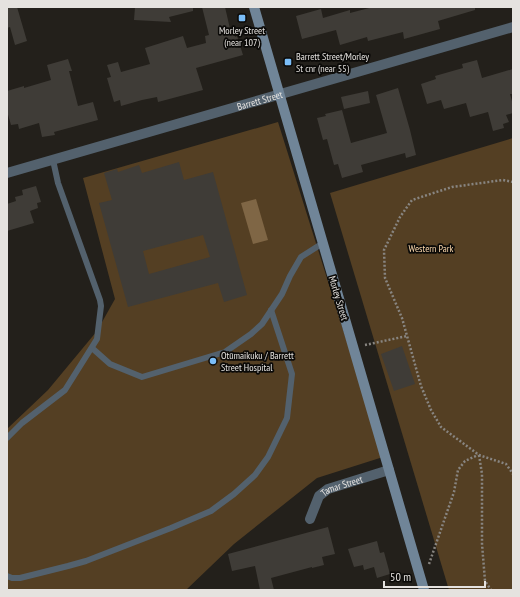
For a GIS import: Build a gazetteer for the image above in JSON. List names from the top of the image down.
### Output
{
  "streets": {
    "main road": ["Morley Street"],
    "street": ["Barrett Street", "Tamar Street"]
  },
  "crossings": [
    ["Barrett Street", "Morley Street"],
    ["Morley Street", "Tamar Street"]
  ],
  "parks": ["Western Park"],
  "places": {
    "transit": ["Morley Street (near 107)", "Barrett Street/Morley St cnr (near 55)"],
    "other": ["Otūmaikuku / Barrett Street Hospital"]
  },
  "scale_bar": "50 m"
}
